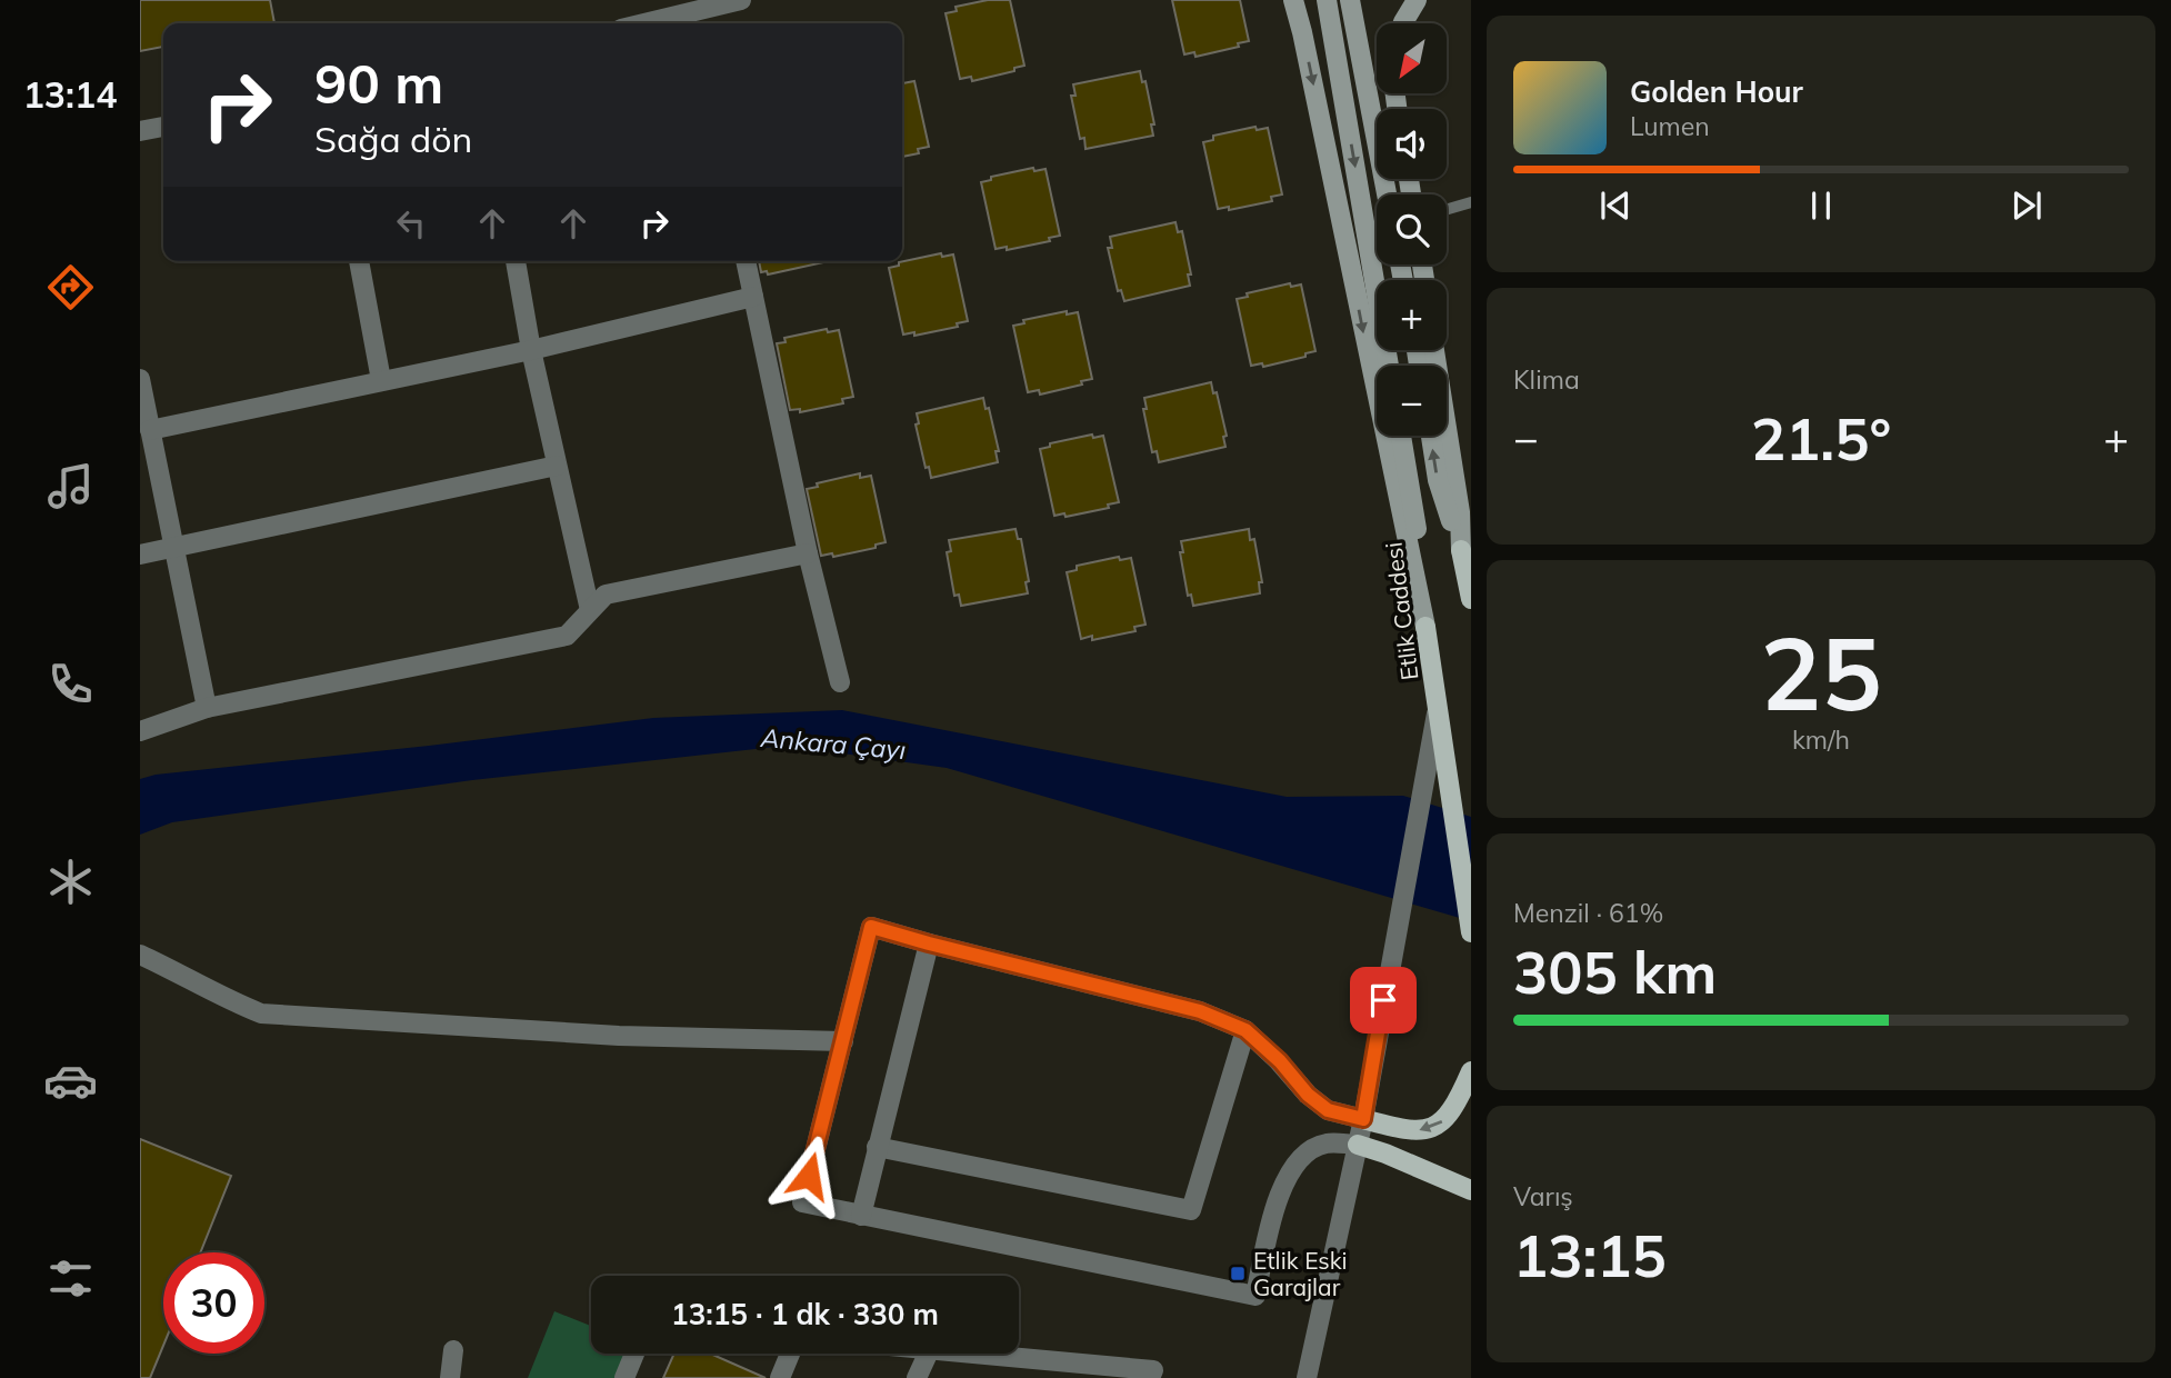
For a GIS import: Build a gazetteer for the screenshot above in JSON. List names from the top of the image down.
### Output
{
  "streets": {
    "main road": ["Etlik Caddesi"]
  },
  "water": ["Ankara Çayı"],
  "places": {
    "transit": ["Etlik Eski Garajlar"]
  },
  "north": "bottom left",
  "page": {
    "tabs": "13:14",
    "map_buttons": ["+", "−"],
    "turn": ["90 m", "Sağa dön"],
    "song": ["Golden Hour", "Lumen"],
    "tile": [
      "Klima",
      ["25", "km/h"],
      ["Menzil · 61%", "305 km"],
      ["Varış", "13:15"]
    ],
    "heat": ["−", "21.5°", "+"],
    "limit": "30",
    "trip": "13:15 · 1 dk · 330 m"
  }
}
